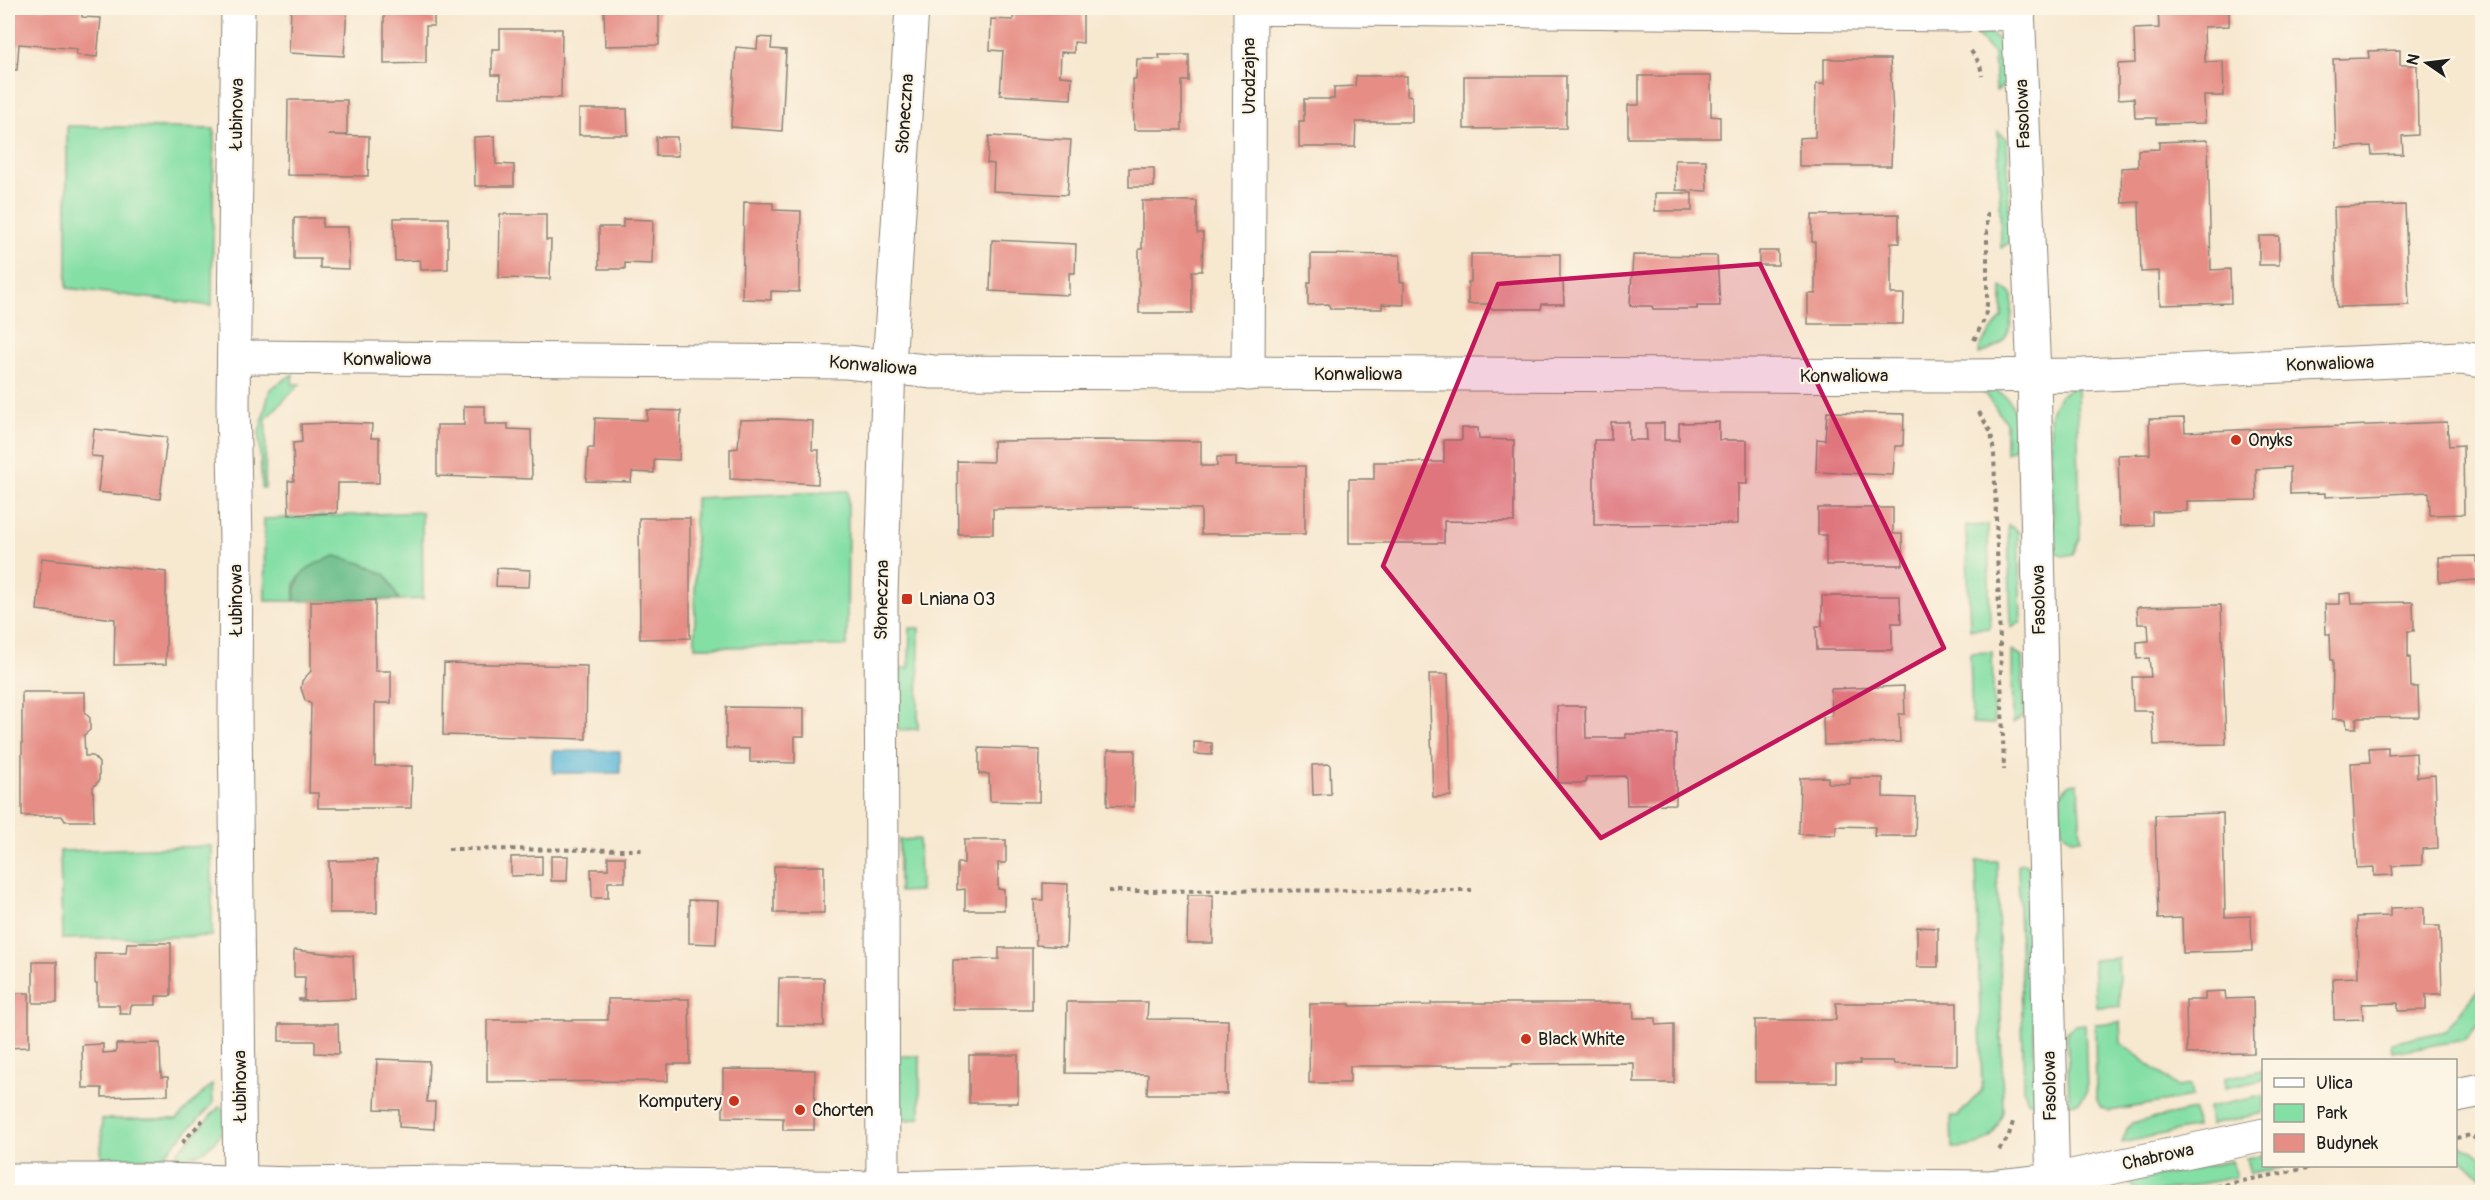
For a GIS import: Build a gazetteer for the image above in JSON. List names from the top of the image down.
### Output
{
  "streets": {
    "street": [
      "Urodzajna",
      "Łubinowa",
      "Słoneczna",
      "Fasolowa",
      "Konwaliowa",
      "Chabrowa"
    ]
  },
  "crossings": [
    ["Urodzajna", "Fasolowa"],
    ["Urodzajna", "Konwaliowa"],
    ["Łubinowa", "Konwaliowa"],
    ["Łubinowa", "Chabrowa"],
    ["Słoneczna", "Konwaliowa"],
    ["Słoneczna", "Chabrowa"],
    ["Fasolowa", "Konwaliowa"],
    ["Fasolowa", "Chabrowa"]
  ],
  "places": {
    "other": [
      "Onyks",
      "Black White",
      "Komputery",
      "Chorten"
    ],
    "transit": ["Lniana 03"]
  },
  "legend": ["Ulica", "Park", "Budynek"],
  "north": "left"
}
